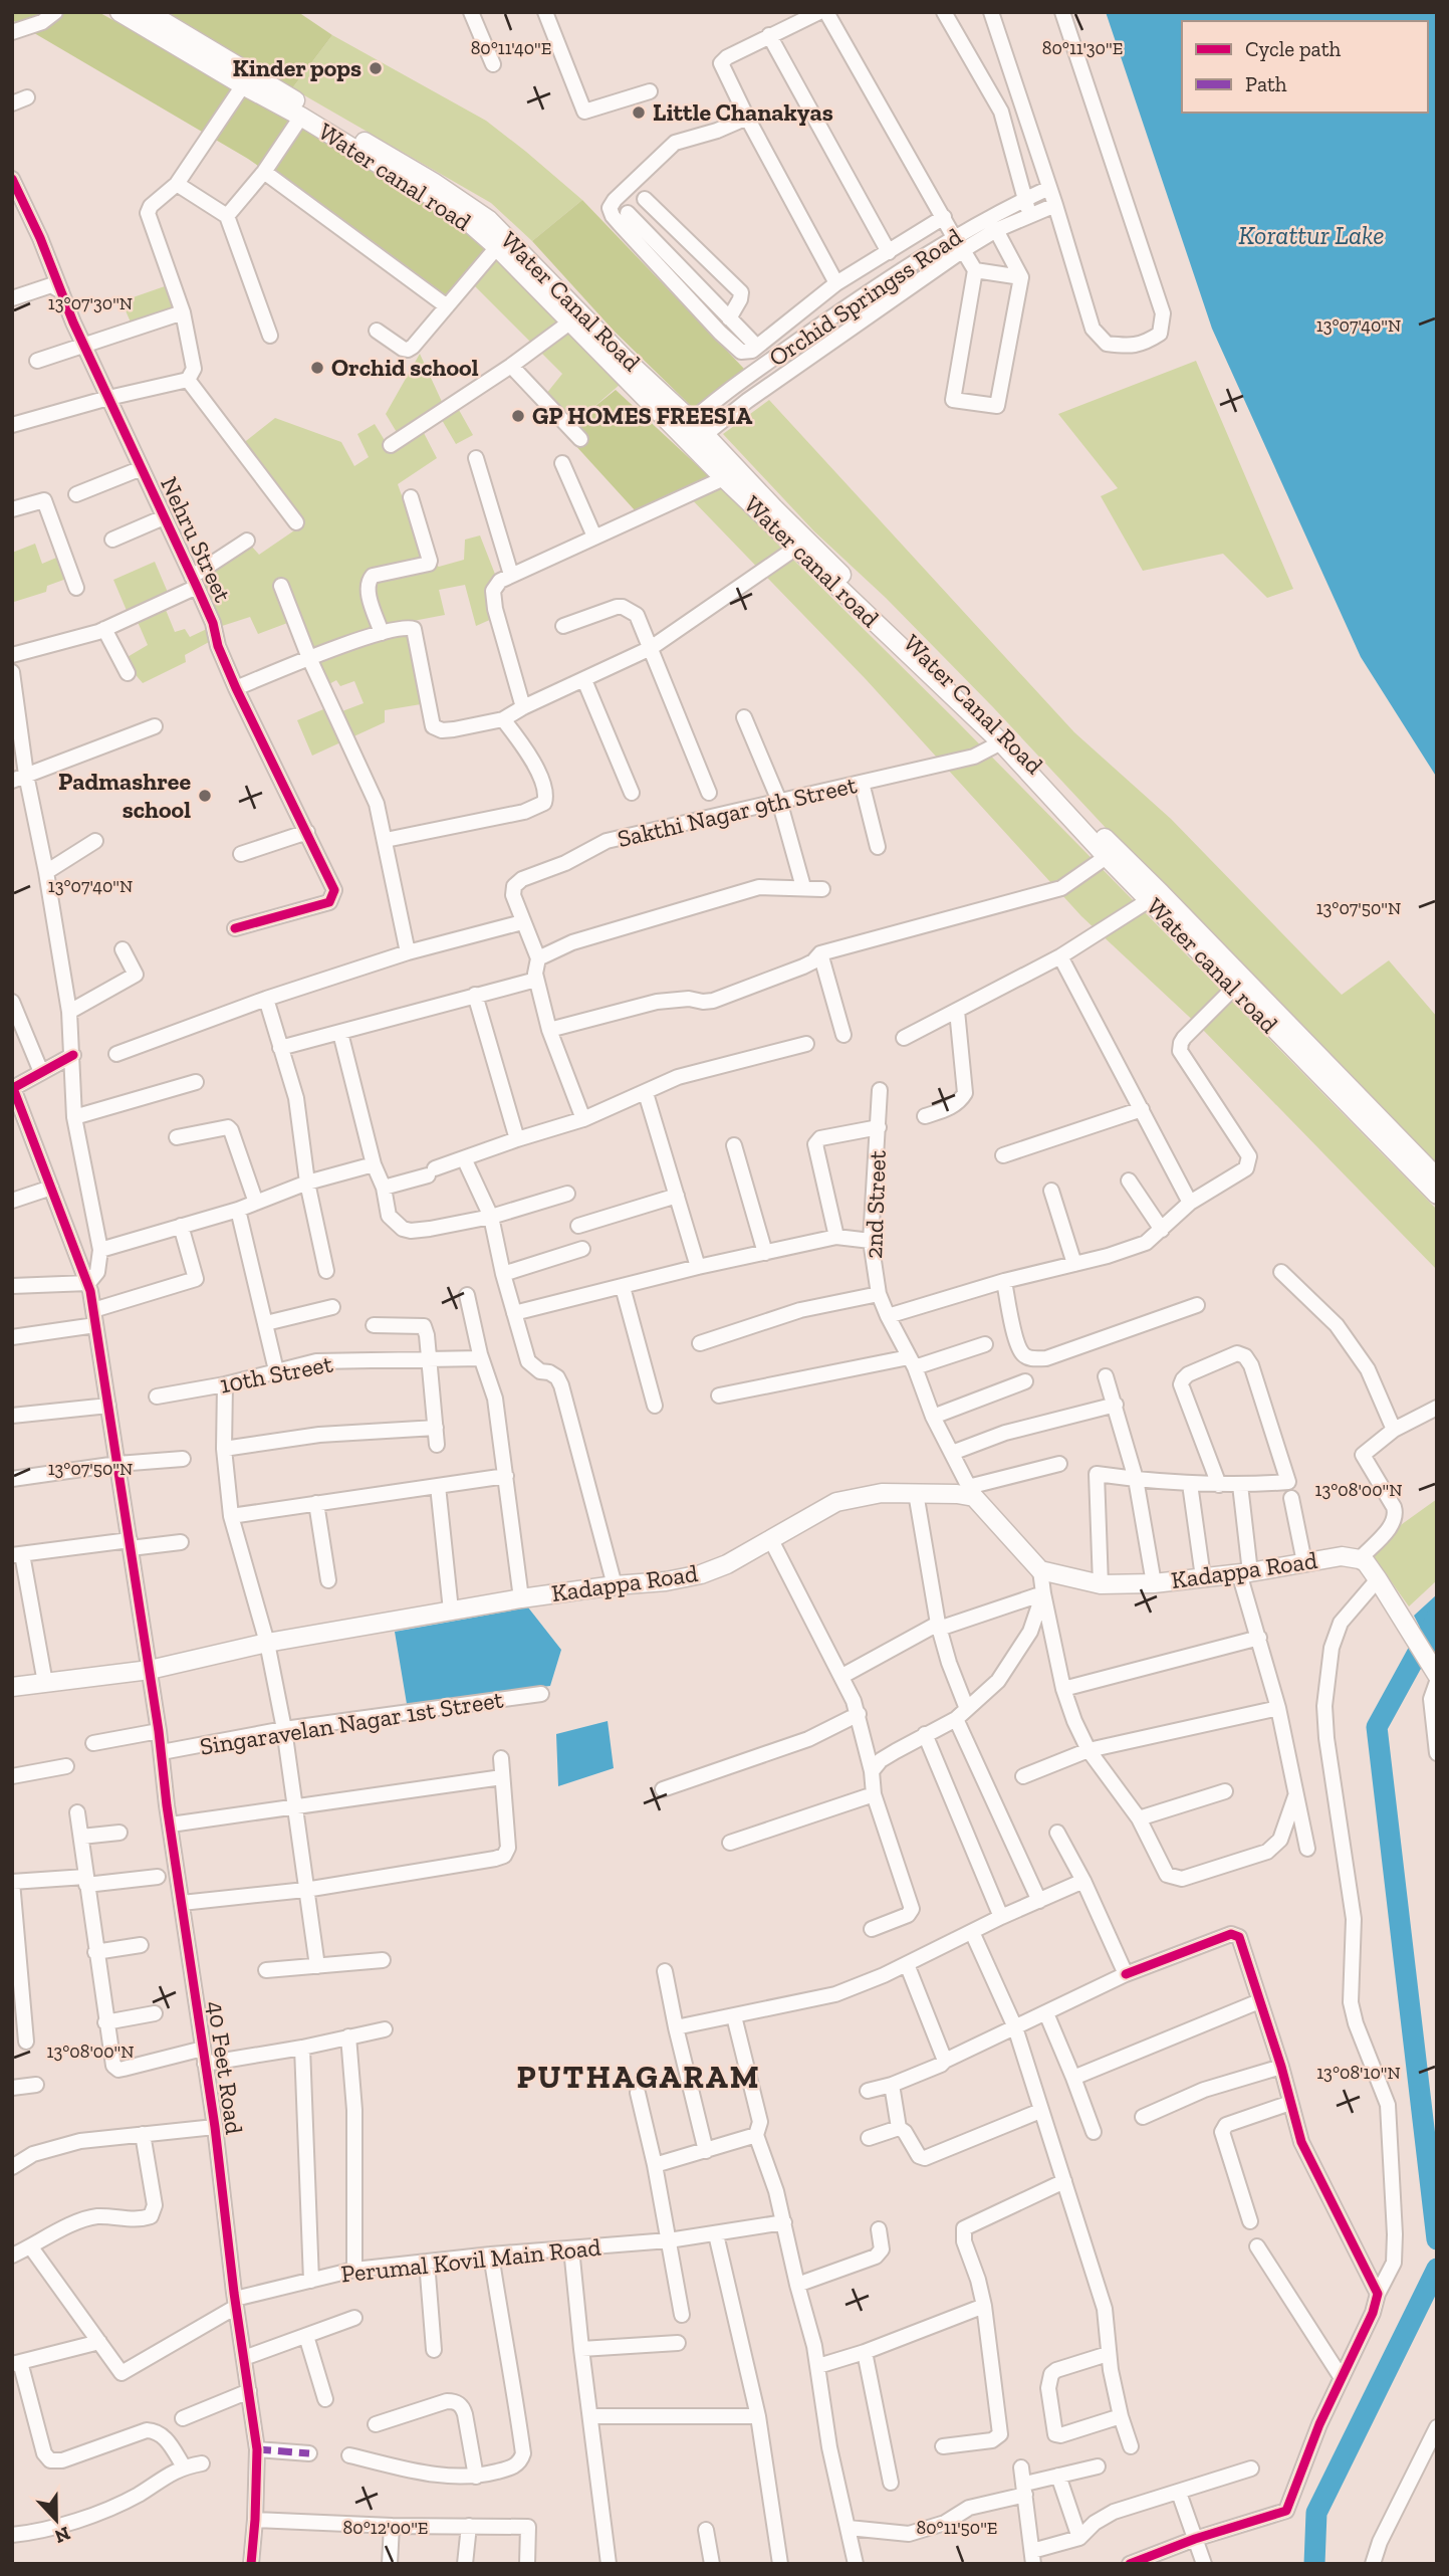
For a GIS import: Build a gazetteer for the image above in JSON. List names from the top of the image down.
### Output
{
  "streets": {
    "main road": ["Water canal road", "Water Canal Road", "Kadappa Road"],
    "street": [
      "Orchid Springss Road",
      "Nehru Street",
      "Sakthi Nagar 9th Street",
      "2nd Street",
      "10th Street",
      "Singaravelan Nagar 1st Street",
      "40 Feet Road",
      "Perumal Kovil Main Road"
    ]
  },
  "crossings": [
    ["Water canal road", "Orchid Springss Road"],
    ["Water canal road", "Water Canal Road"],
    ["Water canal road", "Sakthi Nagar 9th Street"],
    ["Orchid Springss Road", "Water Canal Road"],
    ["2nd Street", "Kadappa Road"],
    ["Kadappa Road", "40 Feet Road"],
    ["Singaravelan Nagar 1st Street", "40 Feet Road"],
    ["40 Feet Road", "Perumal Kovil Main Road"]
  ],
  "districts": ["PUTHAGARAM"],
  "water": ["Korattur Lake"],
  "places": [
    "Kinder pops",
    "Little Chanakyas",
    "Orchid school",
    "GP HOMES FREESIA",
    "Padmashree school"
  ],
  "legend": ["Cycle path", "Path"],
  "north": "bottom",
  "coordinates": [
    "80°11'40\"E",
    "80°11'30\"E",
    "13°07'30\"N",
    "13°07'40\"N",
    "13°07'50\"N",
    "13°08'00\"N",
    "13°08'10\"N",
    "80°12'00\"E",
    "80°11'50\"E"
  ]
}
